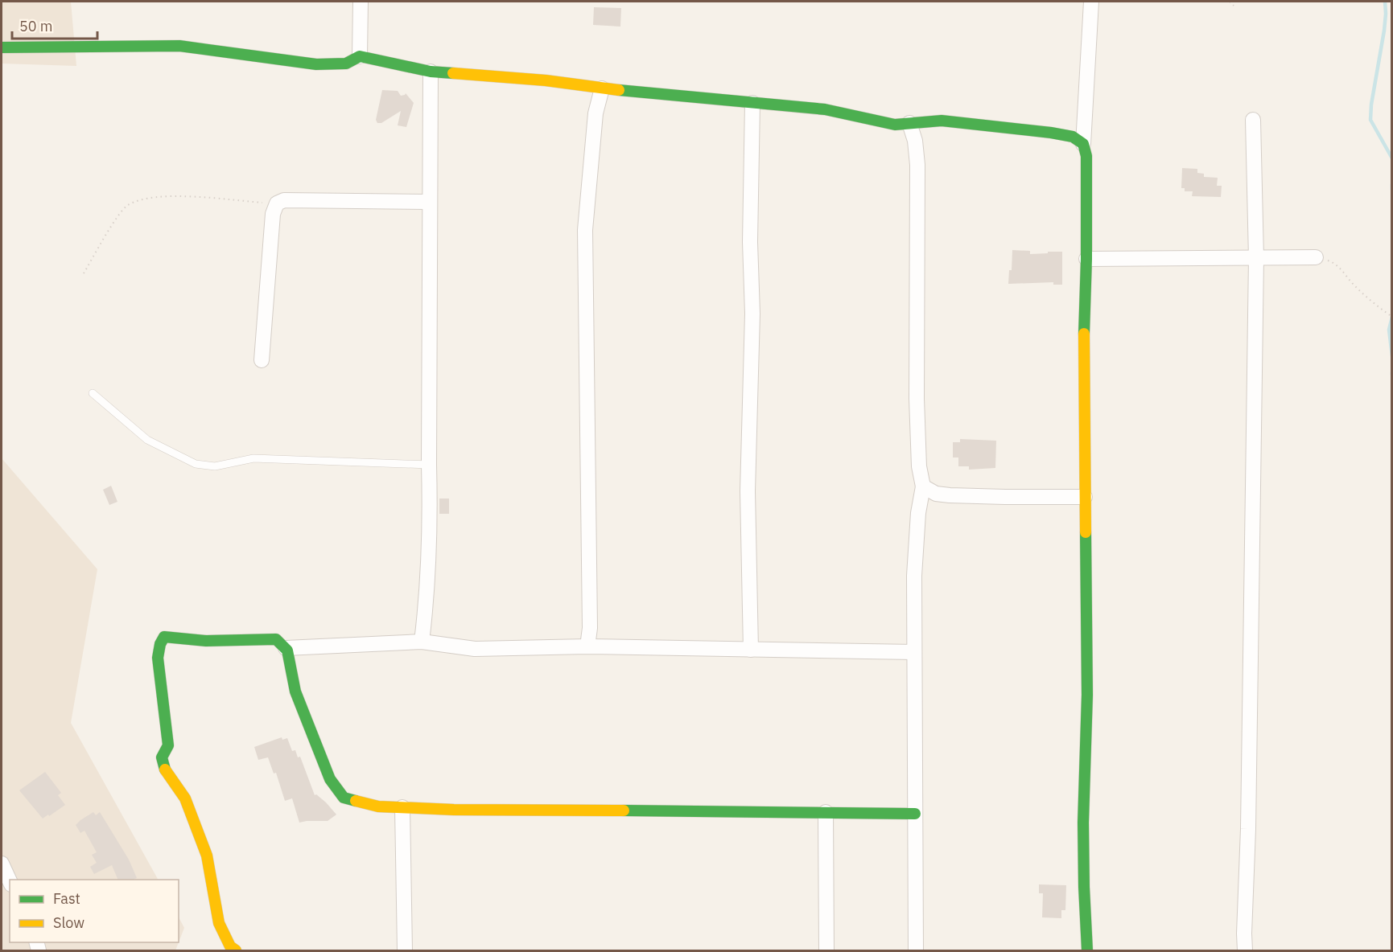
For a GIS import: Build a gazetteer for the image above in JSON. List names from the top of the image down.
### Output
{
  "legend": ["Fast", "Slow"],
  "scale_bar": "50 m"
}
